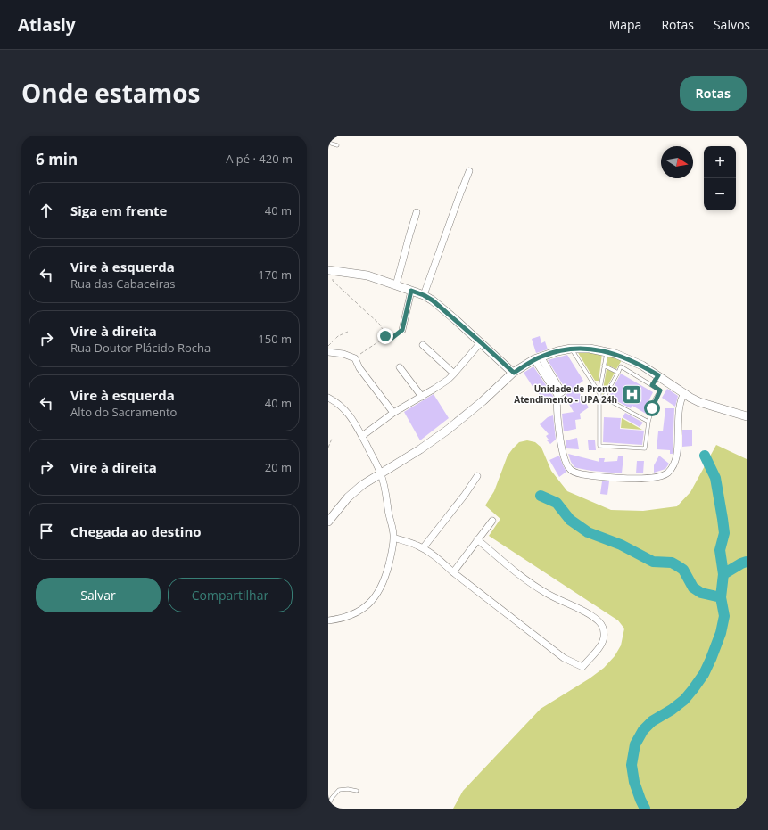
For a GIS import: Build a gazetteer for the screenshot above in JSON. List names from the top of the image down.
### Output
{
  "places": {
    "hospital": ["Unidade de Pronto Atendimento - UPA 24h"]
  },
  "north": "right",
  "page": {
    "header": "Atlasly",
    "nav": ["Mapa", "Rotas", "Salvos"],
    "title": "Onde estamos",
    "buttons": [
      "Rotas",
      ["Salvar", "Compartilhar"]
    ],
    "heading": ["6 min", "A pé · 420 m"],
    "map_buttons": ["+", "−"],
    "list": [
      ["Siga em frente", "40 m"],
      ["Vire à esquerda", "Rua das Cabaceiras", "170 m"],
      ["Vire à direita", "Rua Doutor Plácido Rocha", "150 m"],
      ["Vire à esquerda", "Alto do Sacramento", "40 m"],
      ["Vire à direita", "20 m"],
      "Chegada ao destino"
    ]
  }
}
